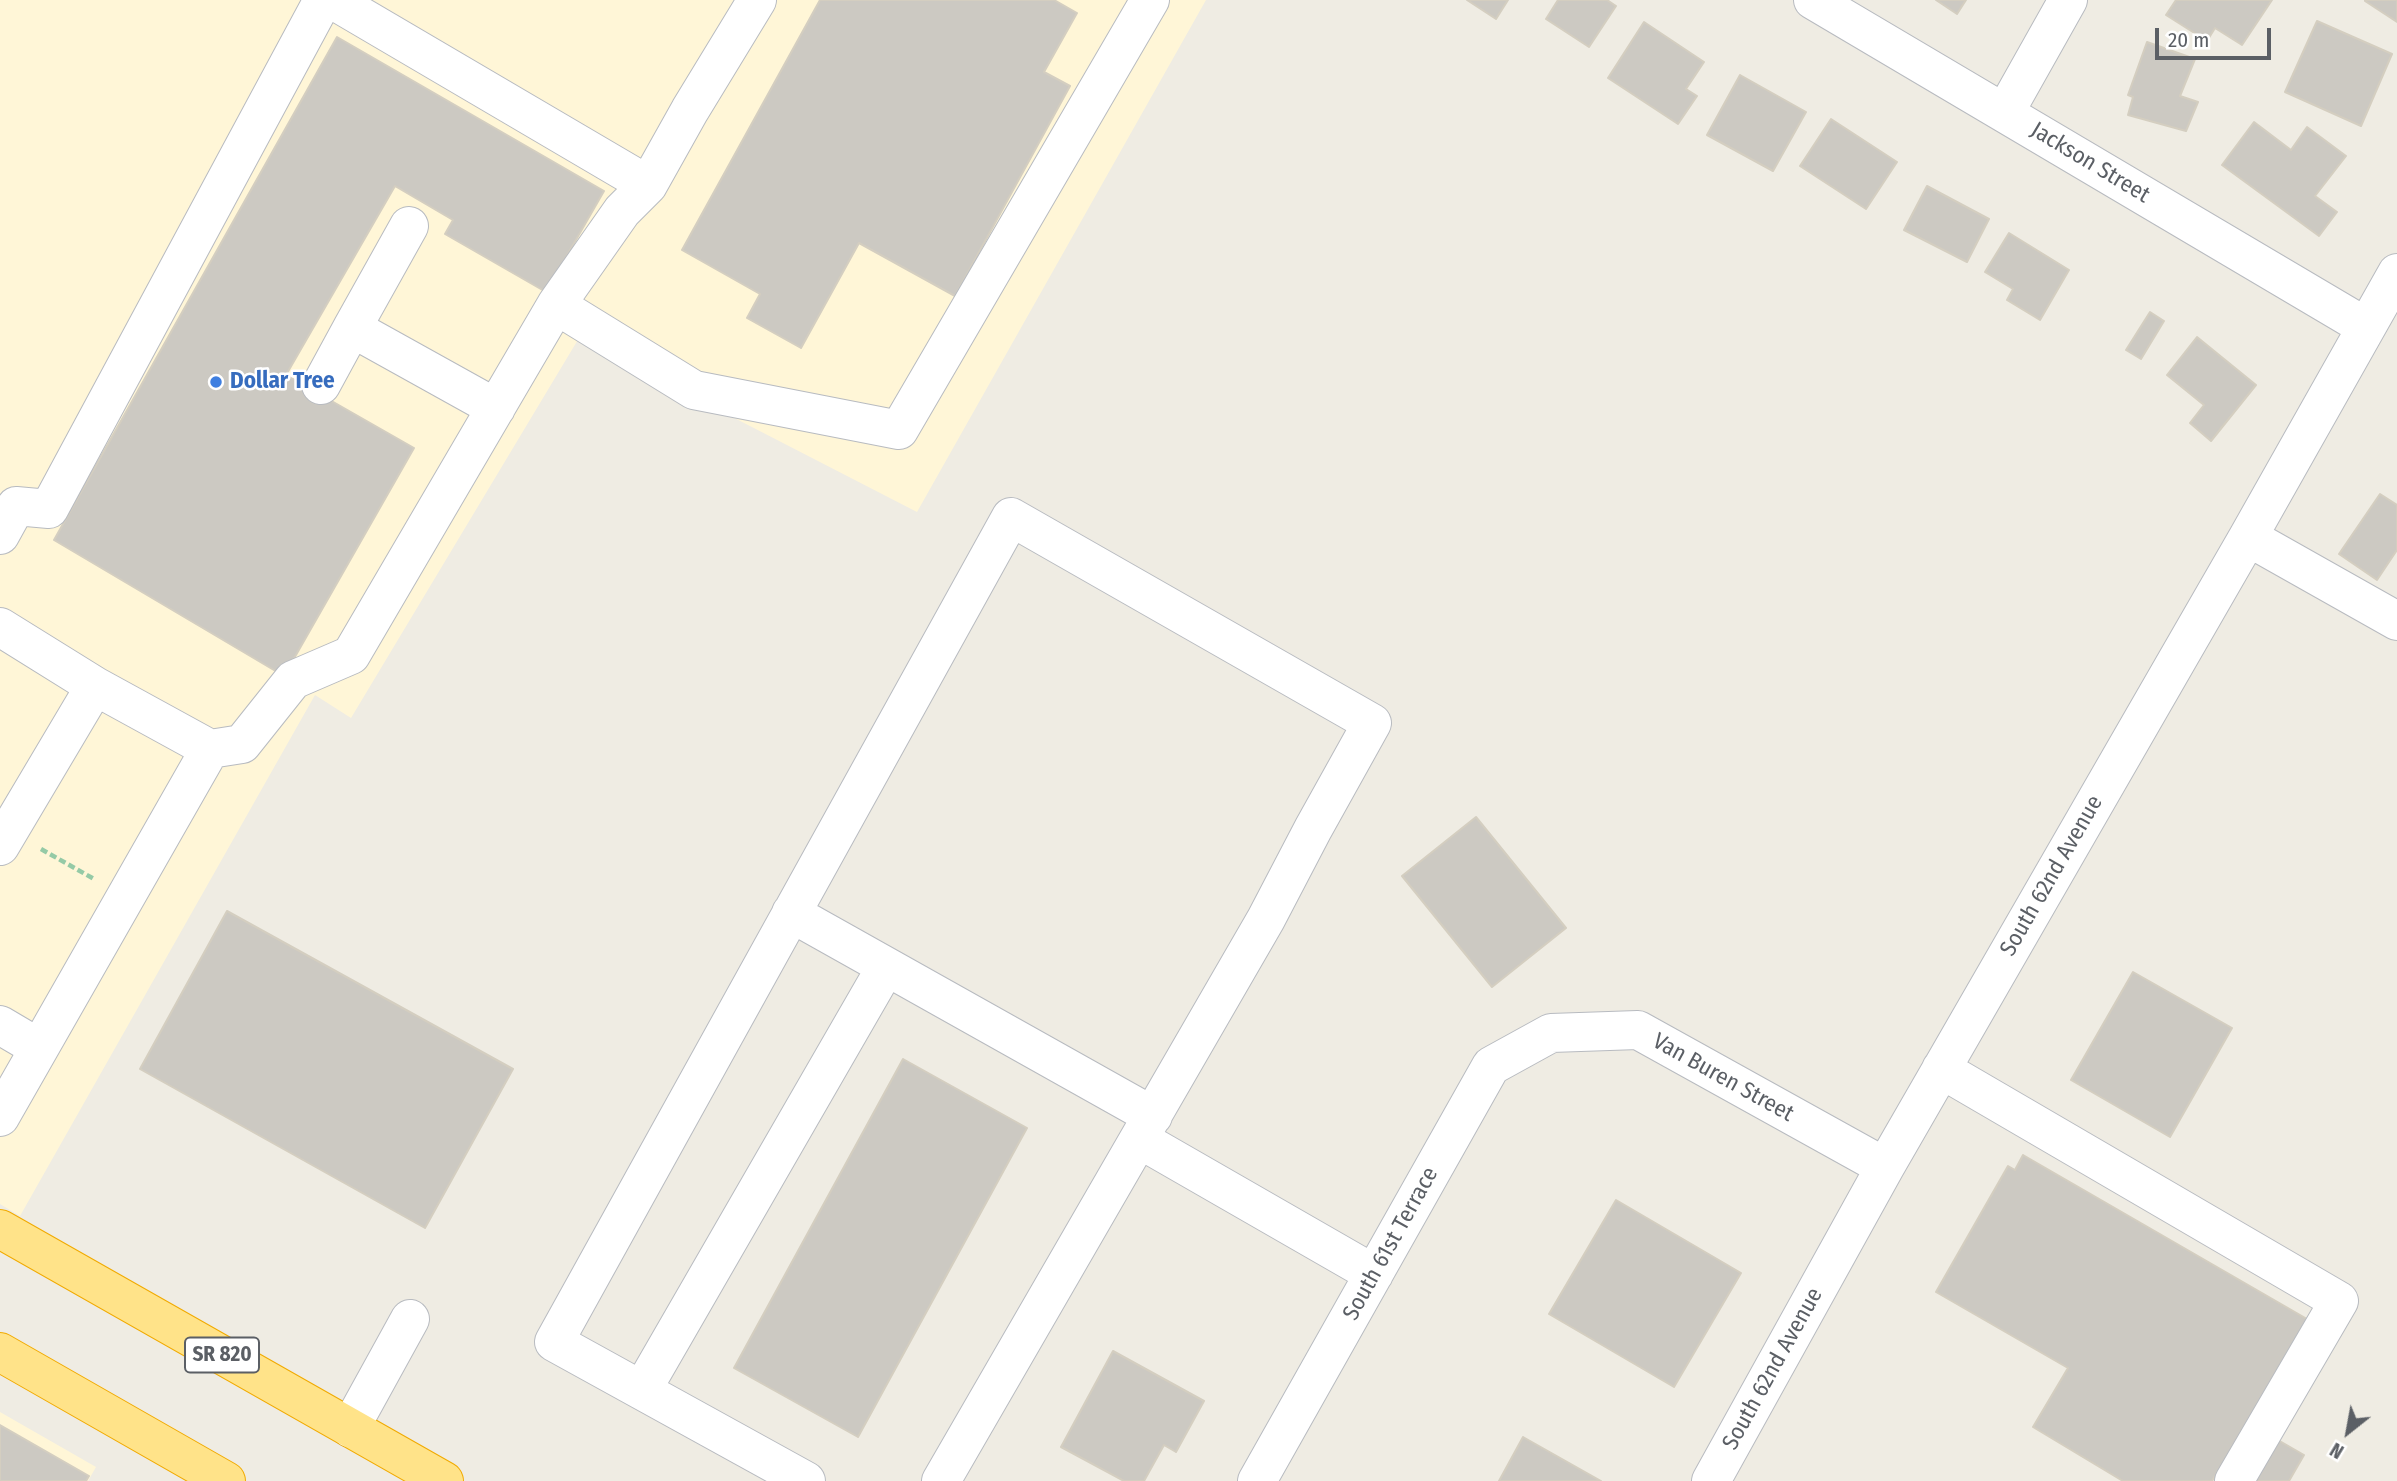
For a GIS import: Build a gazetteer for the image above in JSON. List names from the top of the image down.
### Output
{
  "streets": {
    "highway": ["SR 820"],
    "street": [
      "Jackson Street",
      "South 62nd Avenue",
      "Van Buren Street",
      "South 61st Terrace"
    ]
  },
  "crossings": [
    ["Jackson Street", "South 62nd Avenue"],
    ["South 62nd Avenue", "Van Buren Street"],
    ["Van Buren Street", "South 61st Terrace"]
  ],
  "places": ["Dollar Tree"],
  "scale_bar": "20 m",
  "north": "bottom left"
}
